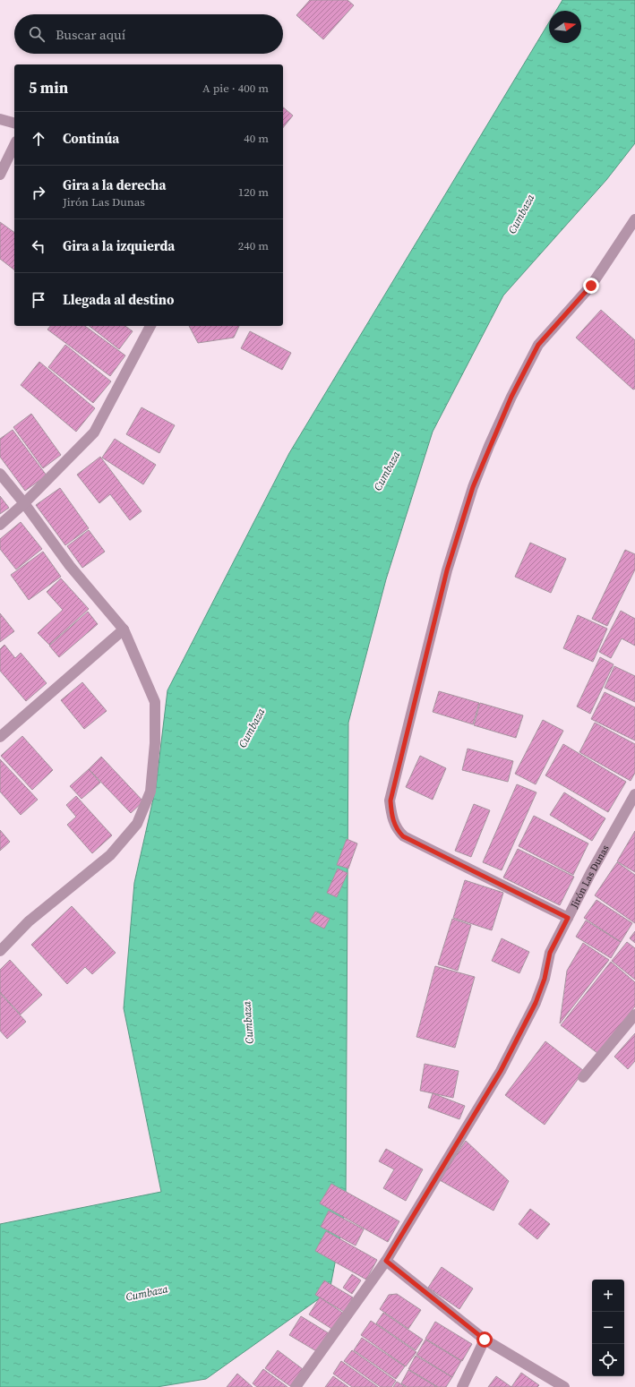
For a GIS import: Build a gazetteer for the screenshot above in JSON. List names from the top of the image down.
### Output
{
  "streets": {
    "street": ["Jirón Las Dunas"]
  },
  "water": ["Cumbaza"],
  "north": "right",
  "page": {
    "search": "Buscar aquí",
    "heading": ["5 min", "A pie · 400 m"],
    "list": [
      ["Continúa", "40 m"],
      ["Gira a la derecha", "Jirón Las Dunas", "120 m"],
      ["Gira a la izquierda", "240 m"],
      "Llegada al destino"
    ],
    "map_buttons": ["+", "−"]
  }
}
